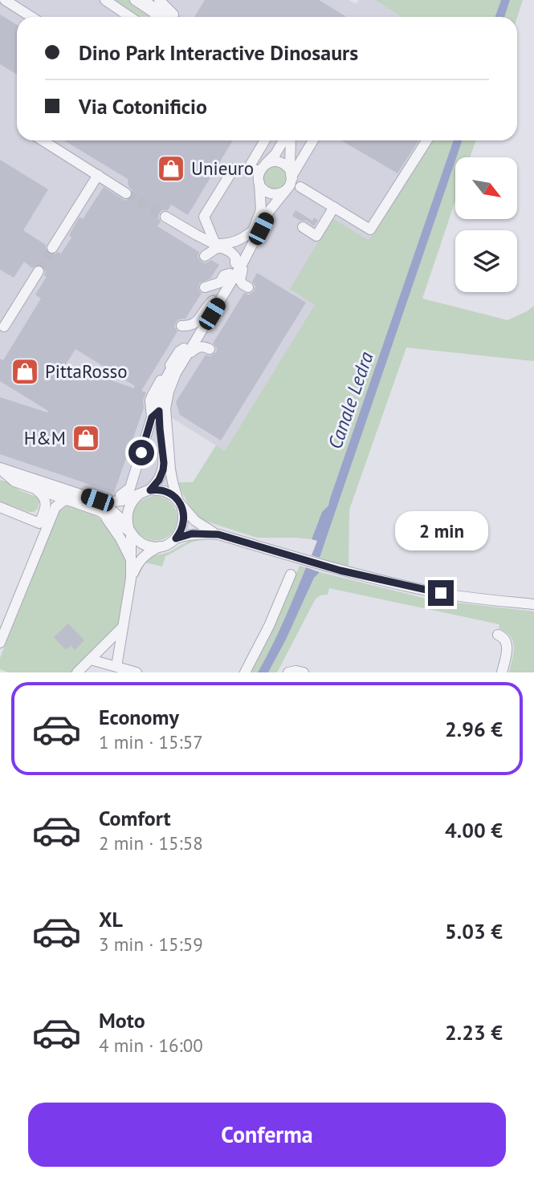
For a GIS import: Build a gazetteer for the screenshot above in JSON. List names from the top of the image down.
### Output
{
  "water": ["Canale Ledra"],
  "places": {
    "shop": ["Unieuro", "PittaRosso", "H&M"]
  },
  "north": "bottom right",
  "page": {
    "banner": ["Dino Park Interactive Dinosaurs", "Via Cotonificio"],
    "bubble": "2 min",
    "list": [
      {
        "name": "Economy",
        "note": "1 min · 15:57",
        "value": "2.96 €"
      },
      {
        "name": "Comfort",
        "note": "2 min · 15:58",
        "value": "4.00 €"
      },
      {
        "name": "XL",
        "note": "3 min · 15:59",
        "value": "5.03 €"
      },
      {
        "name": "Moto",
        "note": "4 min · 16:00",
        "value": "2.23 €"
      }
    ],
    "buttons": "Conferma"
  }
}
